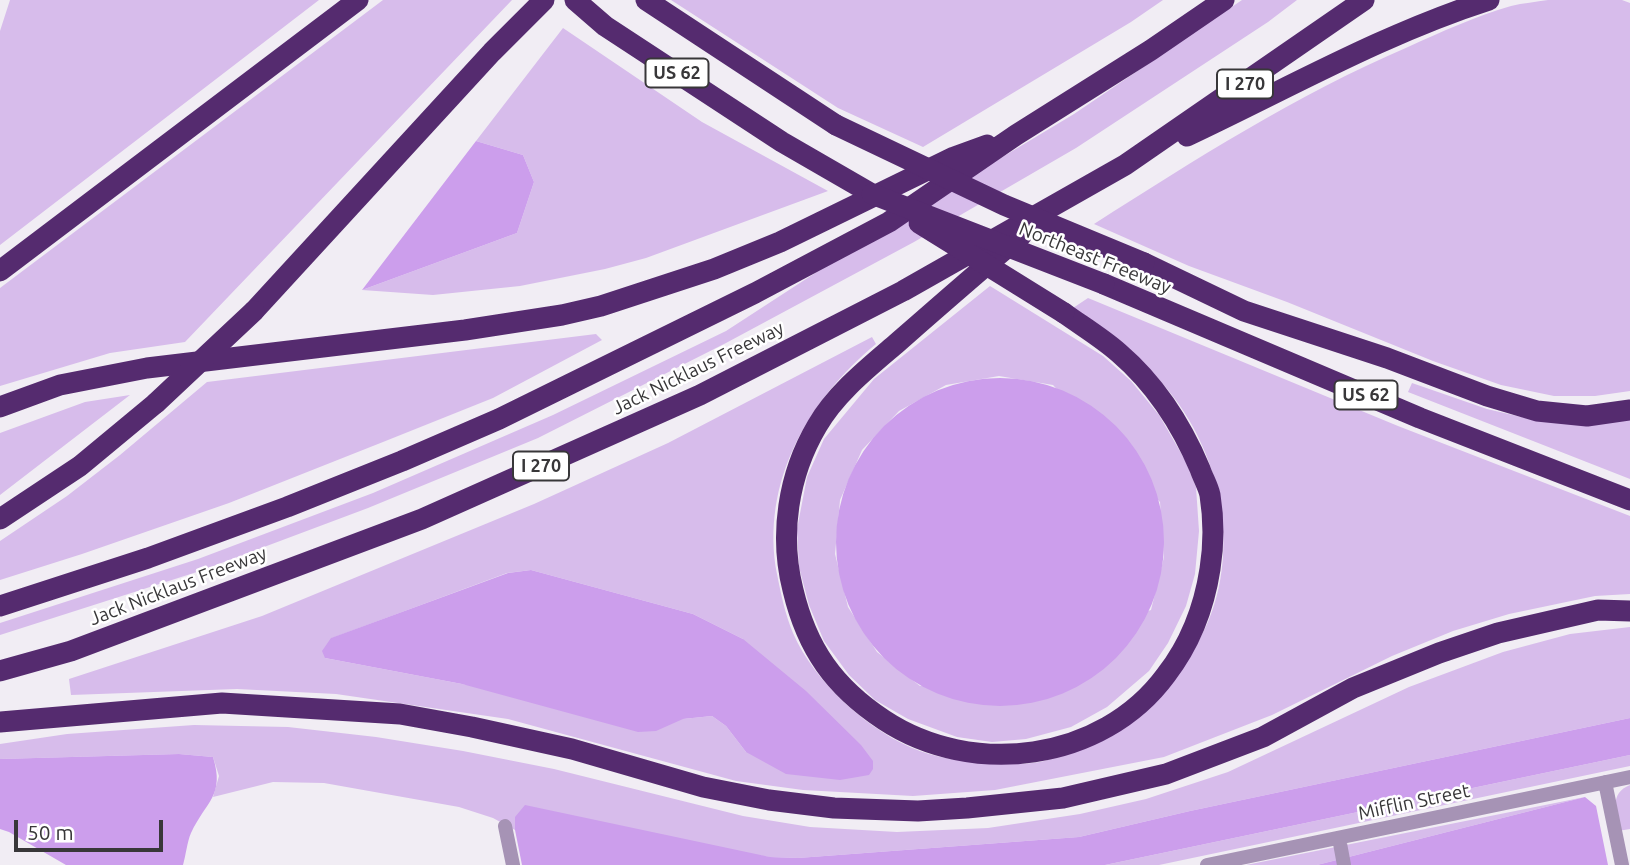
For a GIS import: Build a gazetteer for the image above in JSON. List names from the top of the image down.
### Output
{
  "streets": {
    "highway": [
      "US 62",
      "I 270",
      "Northeast Freeway",
      "Jack Nicklaus Freeway"
    ],
    "street": ["Mifflin Street"]
  },
  "scale_bar": "50 m"
}
